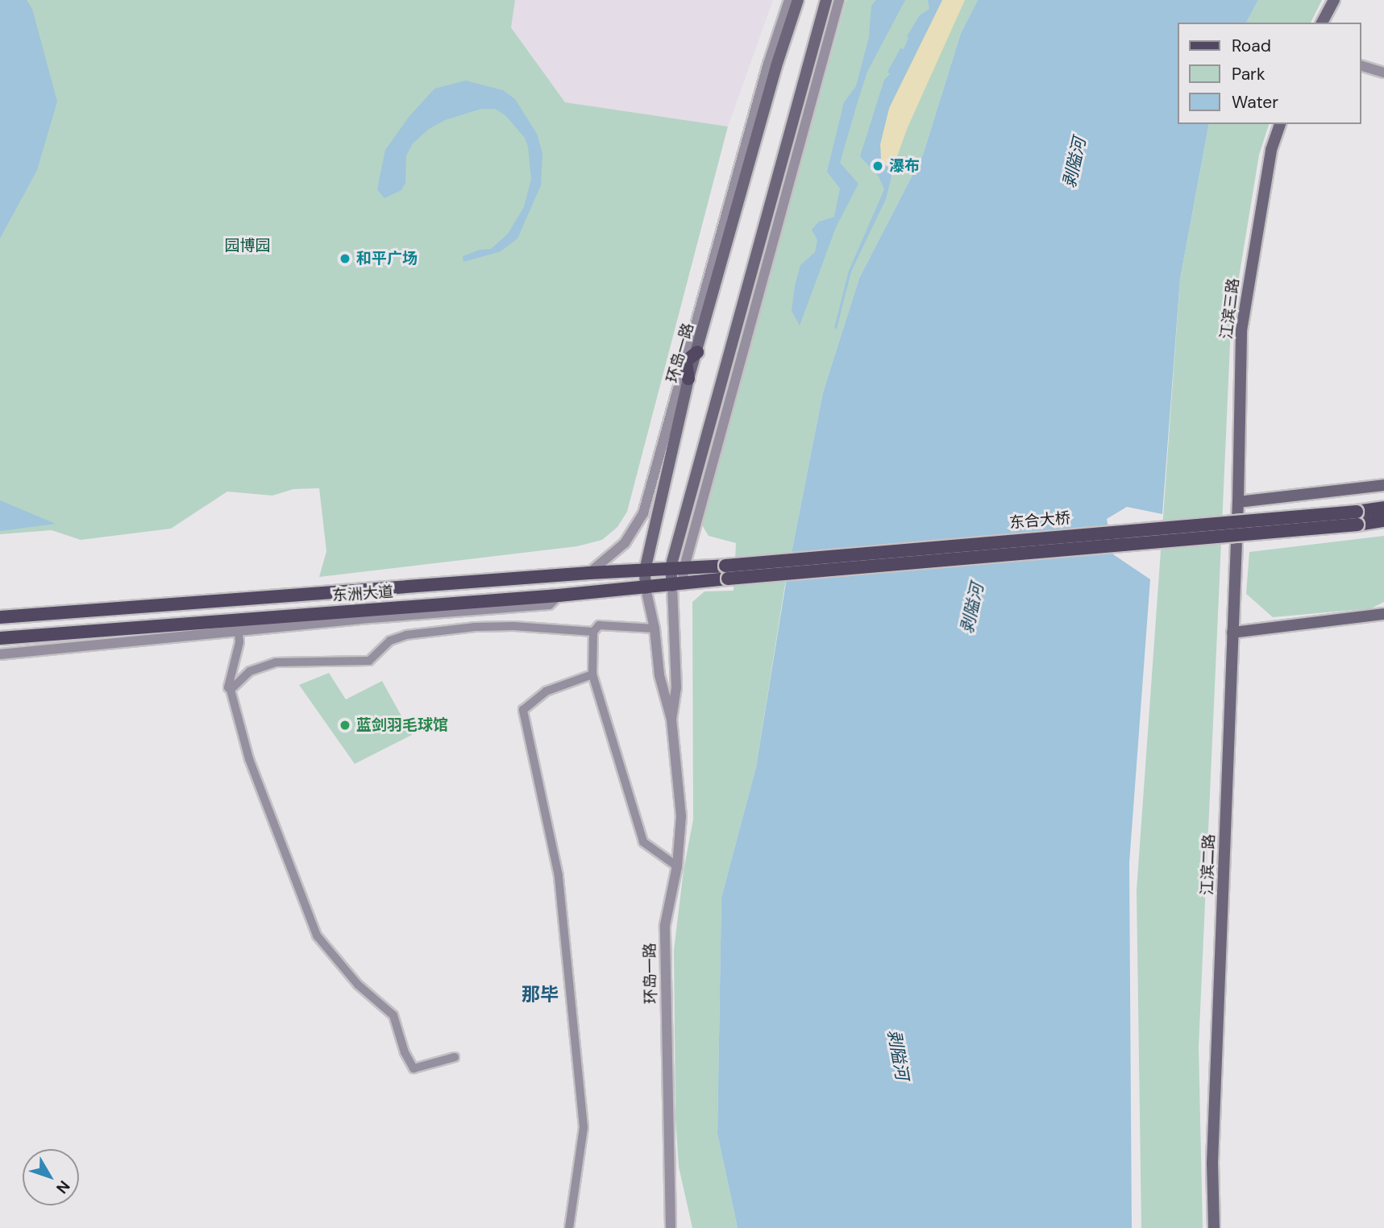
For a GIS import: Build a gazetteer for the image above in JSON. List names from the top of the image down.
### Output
{
  "streets": {
    "main road": [
      "江滨三路",
      "环岛一路",
      "东合大桥",
      "东洲大道",
      "江滨二路"
    ]
  },
  "crossings": [
    ["江滨三路", "江滨二路"],
    ["环岛一路", "东洲大道"],
    ["东合大桥", "东洲大道"]
  ],
  "districts": ["那毕"],
  "water": ["剥隘河"],
  "parks": ["园博园"],
  "places": ["瀑布", "和平广场", "蓝剑羽毛球馆"],
  "legend": ["Road", "Park", "Water"],
  "north": "bottom right"
}
